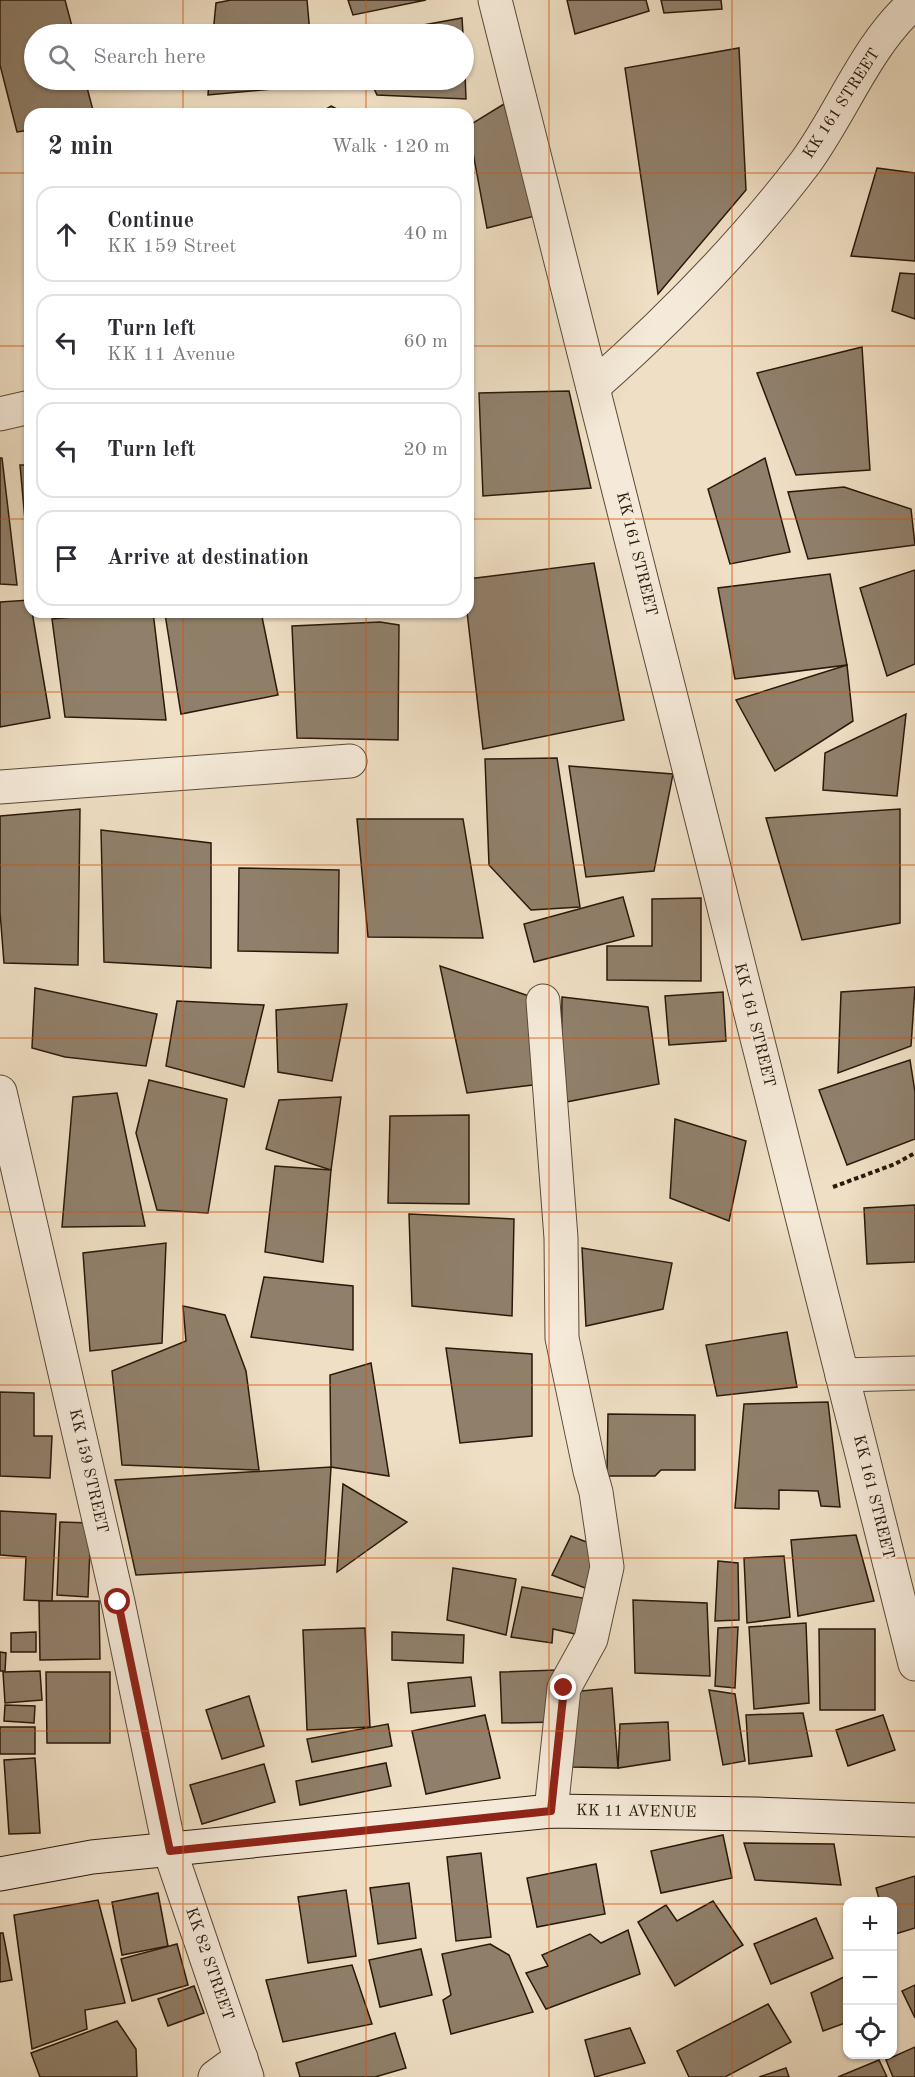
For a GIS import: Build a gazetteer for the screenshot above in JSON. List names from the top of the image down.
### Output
{
  "streets": {
    "street": [
      "KK 161 STREET",
      "KK 159 STREET",
      "KK 11 AVENUE",
      "KK 82 STREET"
    ]
  },
  "crossings": [
    ["KK 159 STREET", "KK 11 AVENUE"],
    ["KK 159 STREET", "KK 82 STREET"],
    ["KK 11 AVENUE", "KK 82 STREET"]
  ],
  "page": {
    "search": "Search here",
    "heading": ["2 min", "Walk · 120 m"],
    "list": [
      ["Continue", "KK 159 Street", "40 m"],
      ["Turn left", "KK 11 Avenue", "60 m"],
      ["Turn left", "20 m"],
      "Arrive at destination"
    ],
    "map_buttons": ["+", "−"]
  }
}
